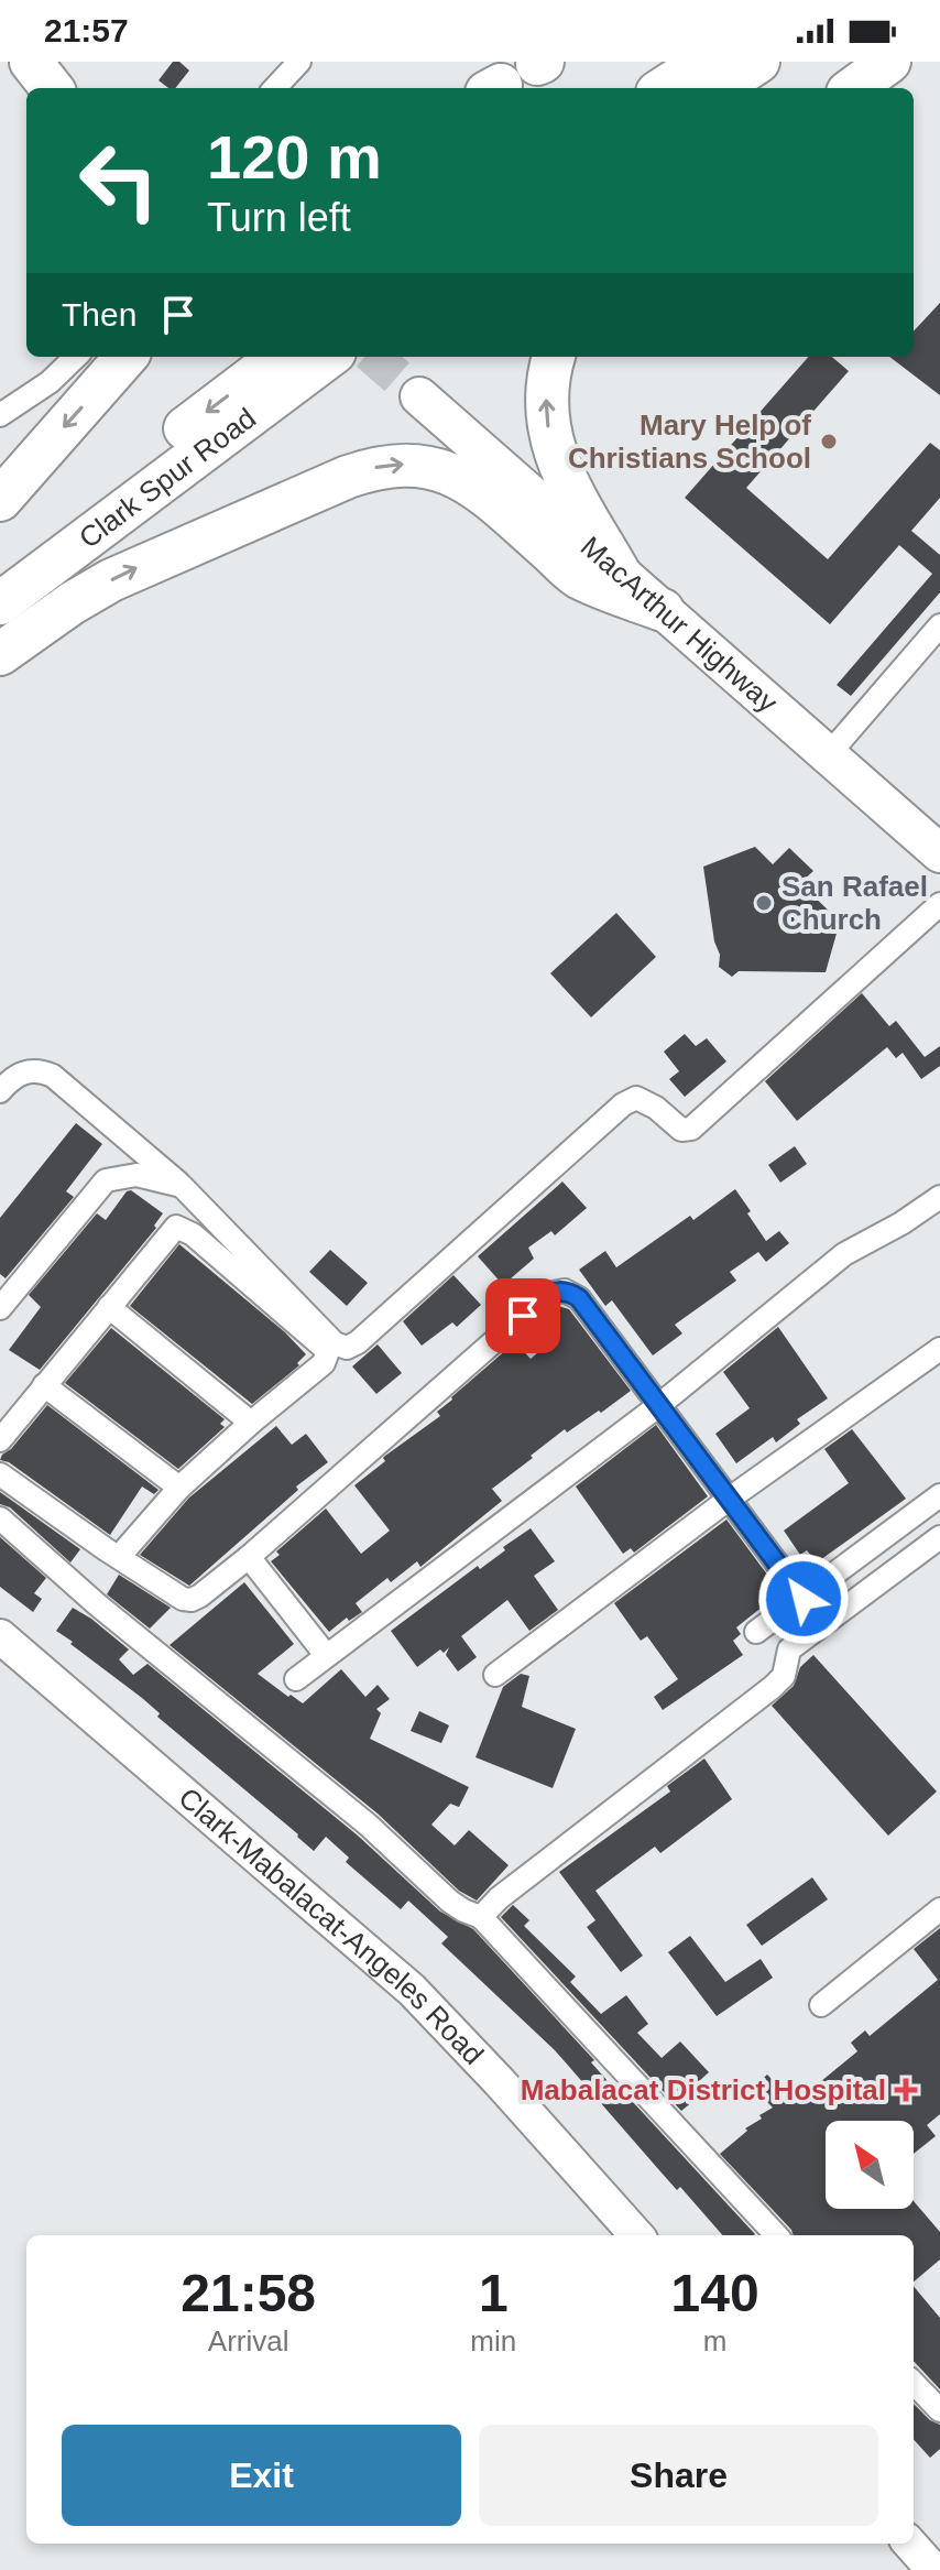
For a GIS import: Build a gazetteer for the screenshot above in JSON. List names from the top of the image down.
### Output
{
  "streets": {
    "highway": ["Clark Spur Road", "MacArthur Highway"],
    "main road": ["Clark-Mabalacat-Angeles Road"]
  },
  "places": {
    "other": ["Mary Help of Christians School", "San Rafael Church"],
    "health": ["Mabalacat District Hospital"]
  },
  "north": "top left",
  "page": {
    "status": "21:57",
    "turn": ["120 m", "Turn left"],
    "then": "Then",
    "eta": [
      "21:58",
      "Arrival",
      "1",
      "min",
      "140",
      "m"
    ],
    "buttons": ["Exit", "Share"]
  }
}
